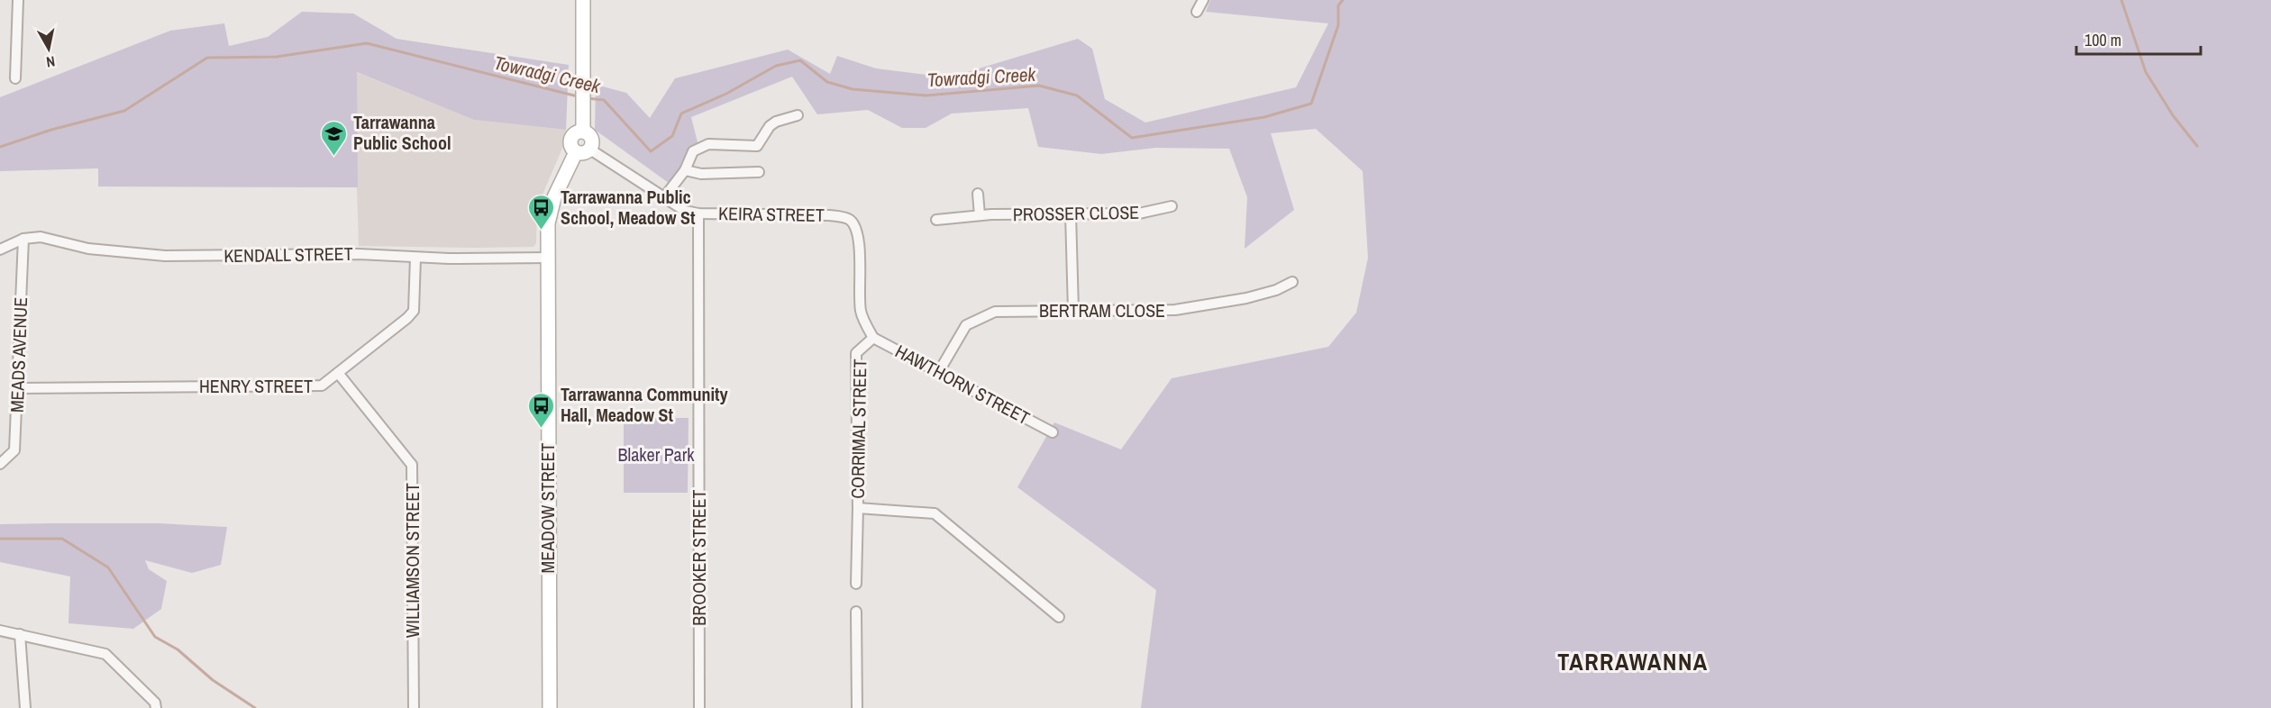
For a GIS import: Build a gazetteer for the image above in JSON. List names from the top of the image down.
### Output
{
  "streets": {
    "main road": ["MEADOW STREET"],
    "street": [
      "PROSSER CLOSE",
      "KEIRA STREET",
      "KENDALL STREET",
      "BERTRAM CLOSE",
      "MEADS AVENUE",
      "HAWTHORN STREET",
      "HENRY STREET",
      "CORRIMAL STREET",
      "BROOKER STREET",
      "WILLIAMSON STREET"
    ]
  },
  "crossings": [
    ["KEIRA STREET", "CORRIMAL STREET"],
    ["KEIRA STREET", "MEADOW STREET"],
    ["KEIRA STREET", "BROOKER STREET"],
    ["KENDALL STREET", "MEADS AVENUE"],
    ["KENDALL STREET", "HENRY STREET"],
    ["KENDALL STREET", "MEADOW STREET"],
    ["BERTRAM CLOSE", "HAWTHORN STREET"],
    ["MEADS AVENUE", "HENRY STREET"],
    ["HAWTHORN STREET", "CORRIMAL STREET"],
    ["HENRY STREET", "WILLIAMSON STREET"]
  ],
  "districts": ["TARRAWANNA"],
  "water": ["Towradgi Creek"],
  "parks": ["Blaker Park"],
  "places": {
    "school or university": ["Tarrawanna Public School"],
    "bus stop": ["Tarrawanna Public School, Meadow St", "Tarrawanna Community Hall, Meadow St"]
  },
  "scale_bar": "100 m",
  "north": "bottom"
}
